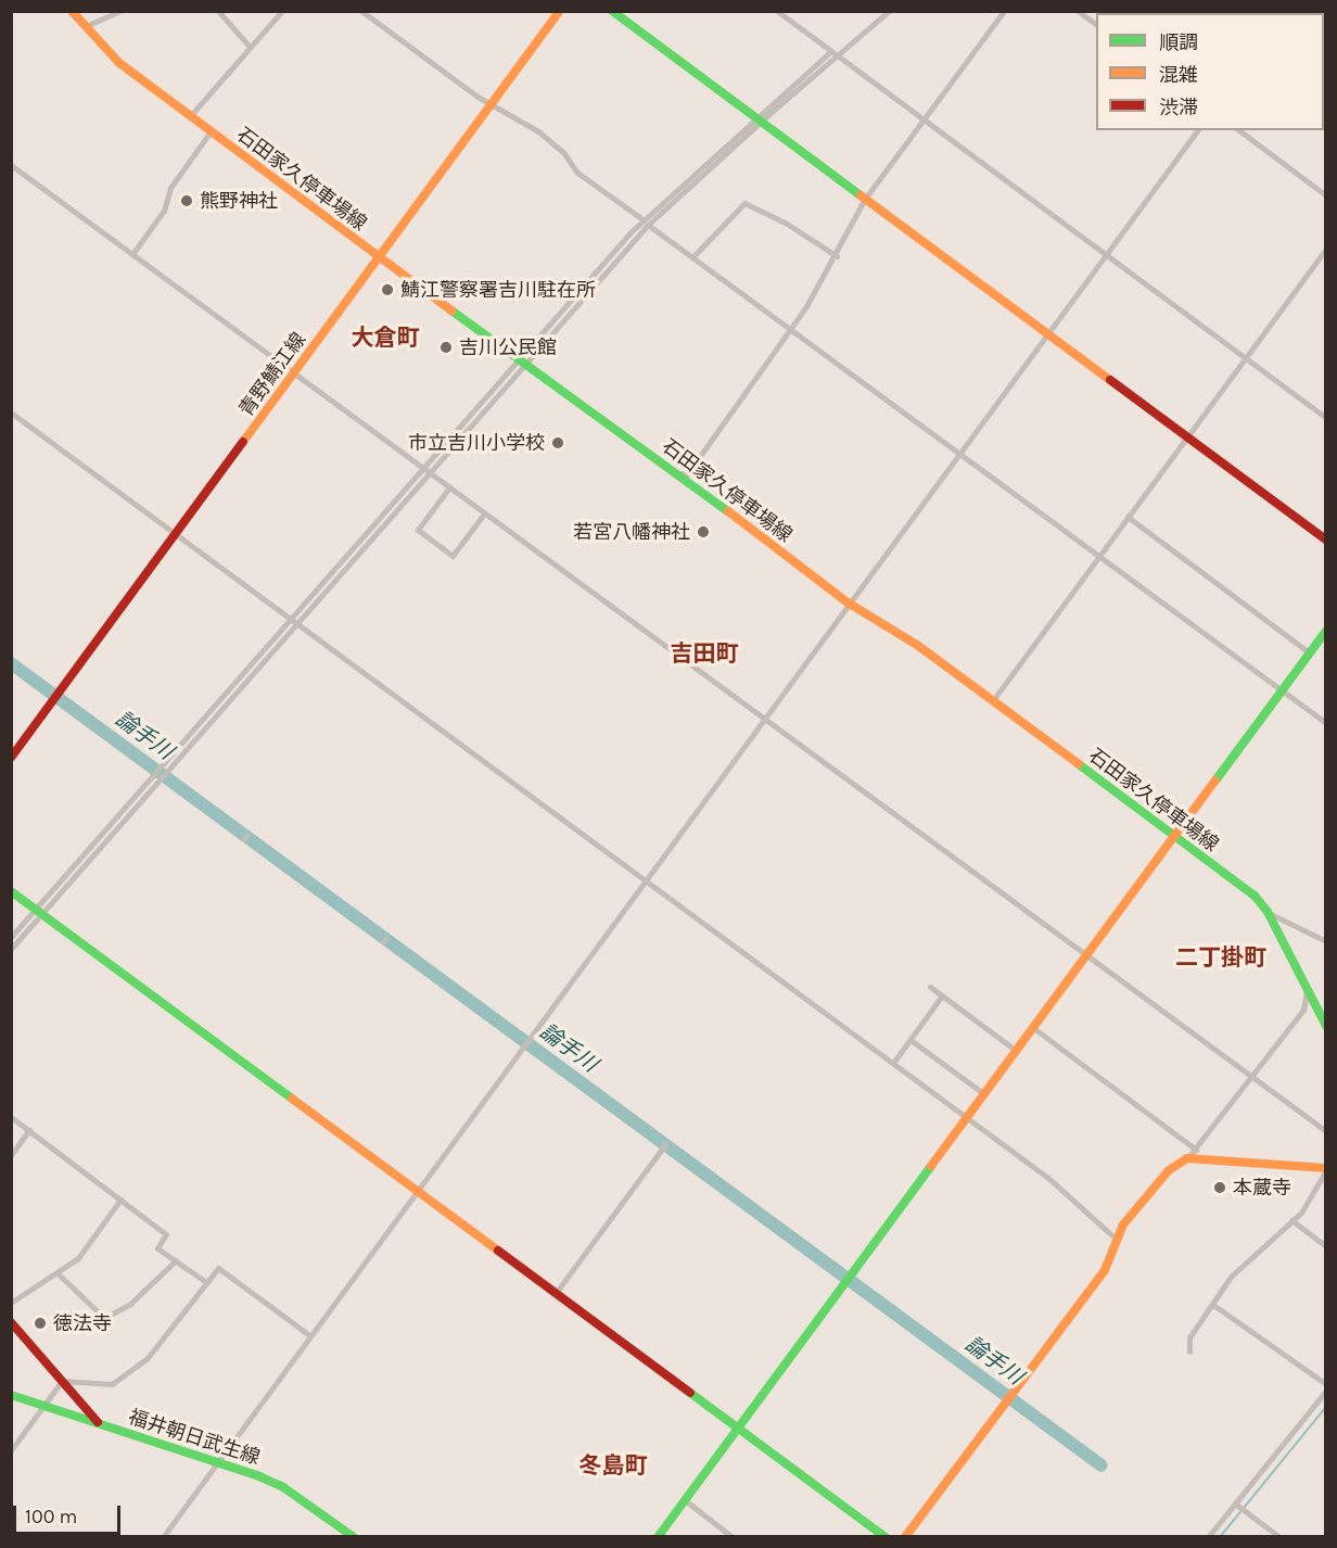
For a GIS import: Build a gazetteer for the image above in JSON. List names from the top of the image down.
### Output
{
  "streets": {
    "street": ["石田家久停車場線", "青野鯖江線", "福井朝日武生線"]
  },
  "crossings": [
    ["石田家久停車場線", "青野鯖江線"]
  ],
  "districts": [
    "大倉町",
    "吉田町",
    "二丁掛町",
    "冬島町"
  ],
  "water": ["論手川"],
  "places": [
    "熊野神社",
    "鯖江警察署吉川駐在所",
    "吉川公民館",
    "市立吉川小学校",
    "若宮八幡神社",
    "本蔵寺",
    "徳法寺"
  ],
  "legend": ["順調", "混雑", "渋滞"],
  "scale_bar": "100 m"
}
